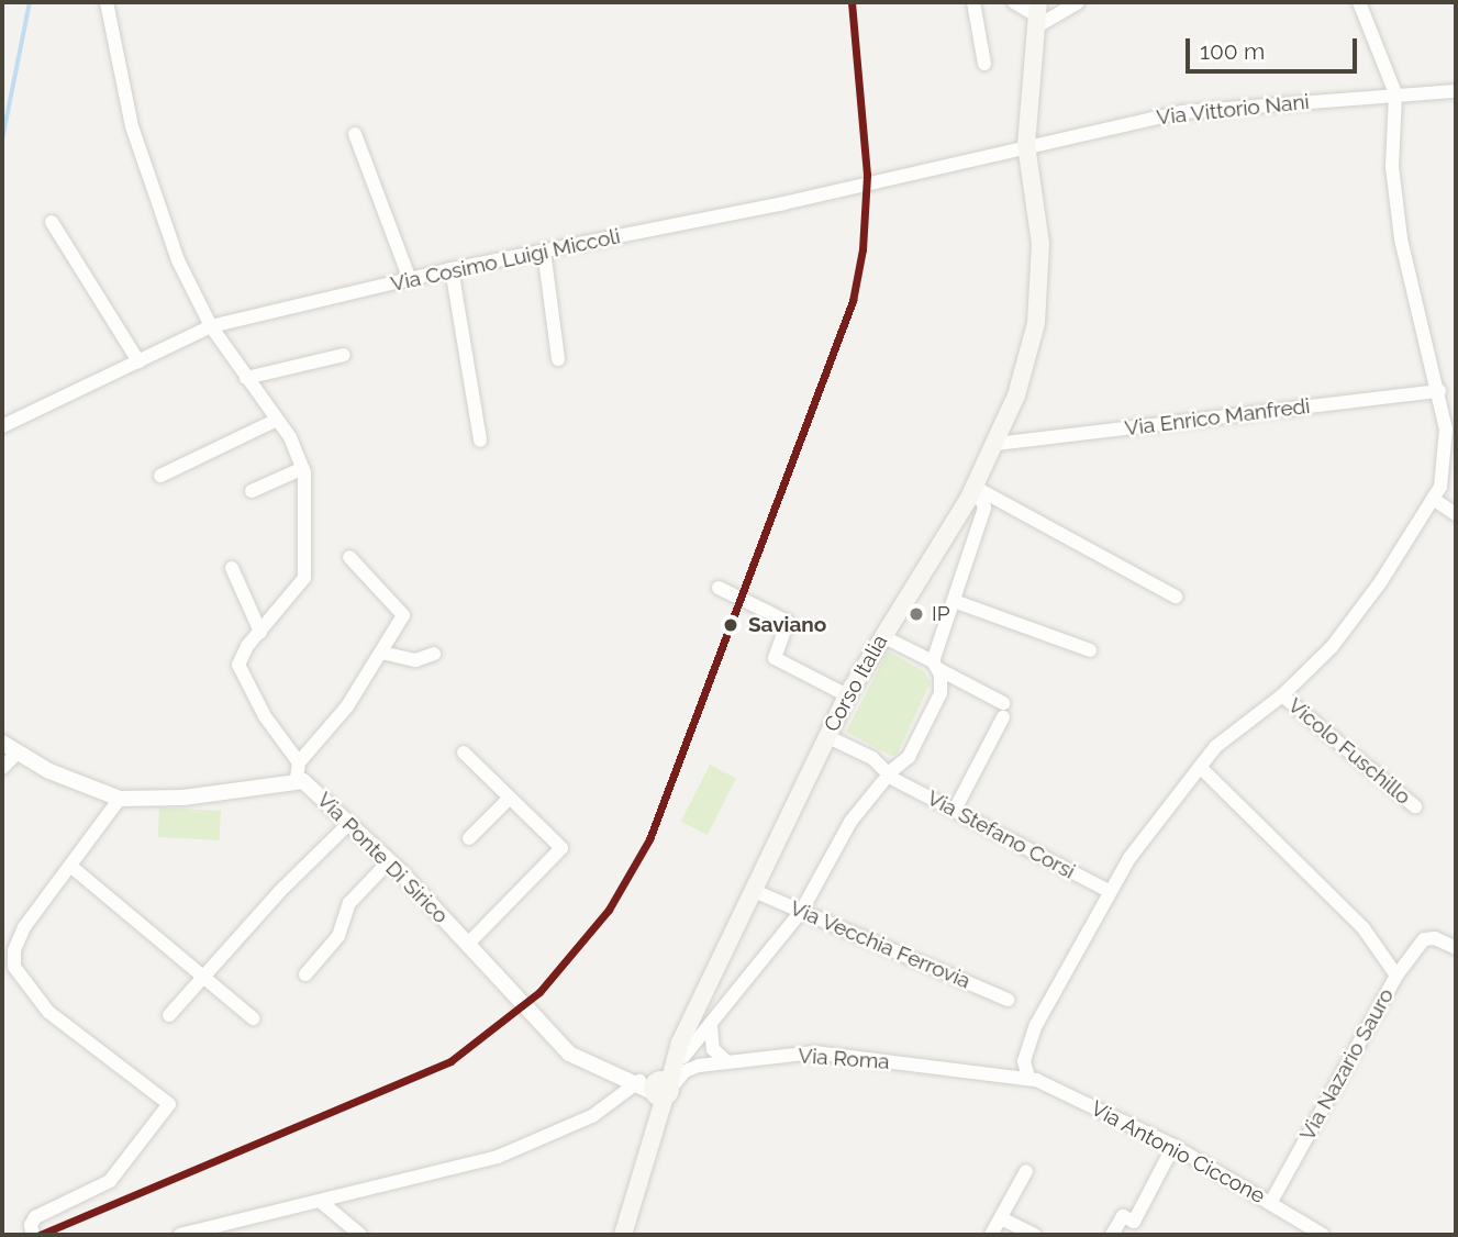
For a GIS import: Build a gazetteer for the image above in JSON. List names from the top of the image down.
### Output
{
  "streets": {
    "main road": ["Corso Italia"],
    "street": [
      "Via Vittorio Nani",
      "Via Cosimo Luigi Miccoli",
      "Via Enrico Manfredi",
      "Vicolo Fuschillo",
      "Via Stefano Corsi",
      "Via Ponte Di Sirico",
      "Via Vecchia Ferrovia",
      "Via Roma",
      "Via Nazario Sauro",
      "Via Antonio Ciccone"
    ]
  },
  "crossings": [
    ["Via Vittorio Nani", "Via Cosimo Luigi Miccoli"],
    ["Via Vittorio Nani", "Corso Italia"],
    ["Via Cosimo Luigi Miccoli", "Corso Italia"],
    ["Via Enrico Manfredi", "Corso Italia"],
    ["Corso Italia", "Via Stefano Corsi"],
    ["Corso Italia", "Via Ponte Di Sirico"],
    ["Corso Italia", "Via Vecchia Ferrovia"],
    ["Via Roma", "Via Antonio Ciccone"],
    ["Via Nazario Sauro", "Via Antonio Ciccone"]
  ],
  "places": ["IP", "Saviano"],
  "scale_bar": "100 m"
}
